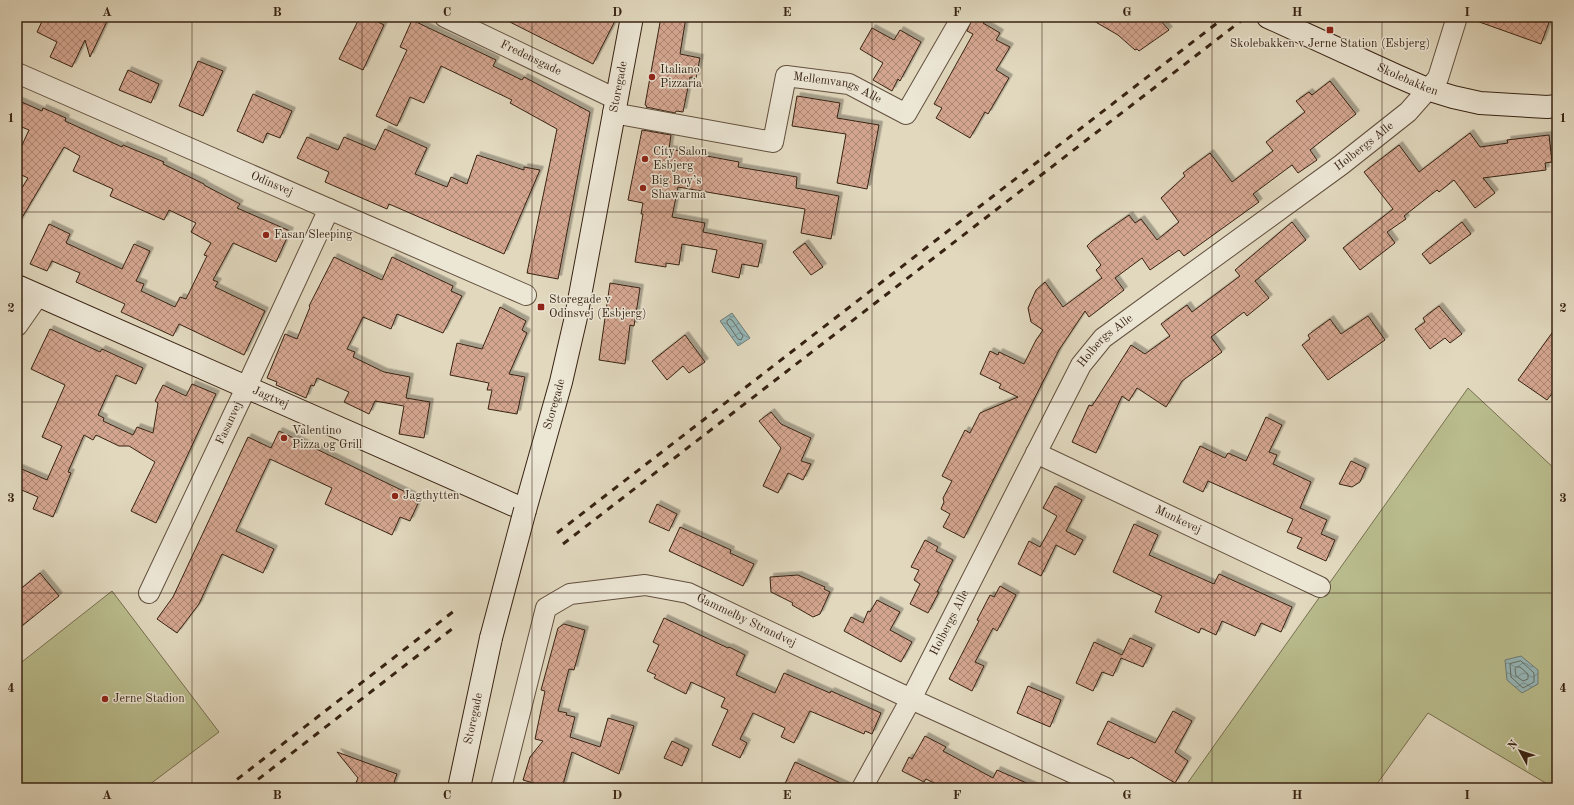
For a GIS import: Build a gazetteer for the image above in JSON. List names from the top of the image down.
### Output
{
  "streets": {
    "street": [
      "Fredensgade",
      "Skolebakken",
      "Storegade",
      "Mellemvangs Alle",
      "Holbergs Alle",
      "Odinsvej",
      "Jagtvej",
      "Fasanvej",
      "Munkevej",
      "Gammelby Strandvej"
    ]
  },
  "crossings": [
    ["Fredensgade", "Storegade"],
    ["Fredensgade", "Mellemvangs Alle"],
    ["Skolebakken", "Holbergs Alle"],
    ["Storegade", "Mellemvangs Alle"],
    ["Storegade", "Jagtvej"],
    ["Holbergs Alle", "Munkevej"],
    ["Holbergs Alle", "Gammelby Strandvej"],
    ["Odinsvej", "Fasanvej"],
    ["Jagtvej", "Fasanvej"]
  ],
  "places": {
    "transit": ["Skolebakken v Jerne Station (Esbjerg)", "Storegade v Odinsvej (Esbjerg)"],
    "other": [
      "Italiano Pizzaria",
      "City Salon Esbjerg",
      "Big Boy’s Shawarma",
      "Fasan Sleeping",
      "Valentino Pizza og Grill",
      "Jagthytten",
      "Jerne Stadion"
    ]
  },
  "north": "top left",
  "grid": {
    "columns": [
      "A",
      "B",
      "C",
      "D",
      "E",
      "F",
      "G",
      "H",
      "I"
    ],
    "rows": [
      "1",
      "2",
      "3",
      "4"
    ]
  }
}
